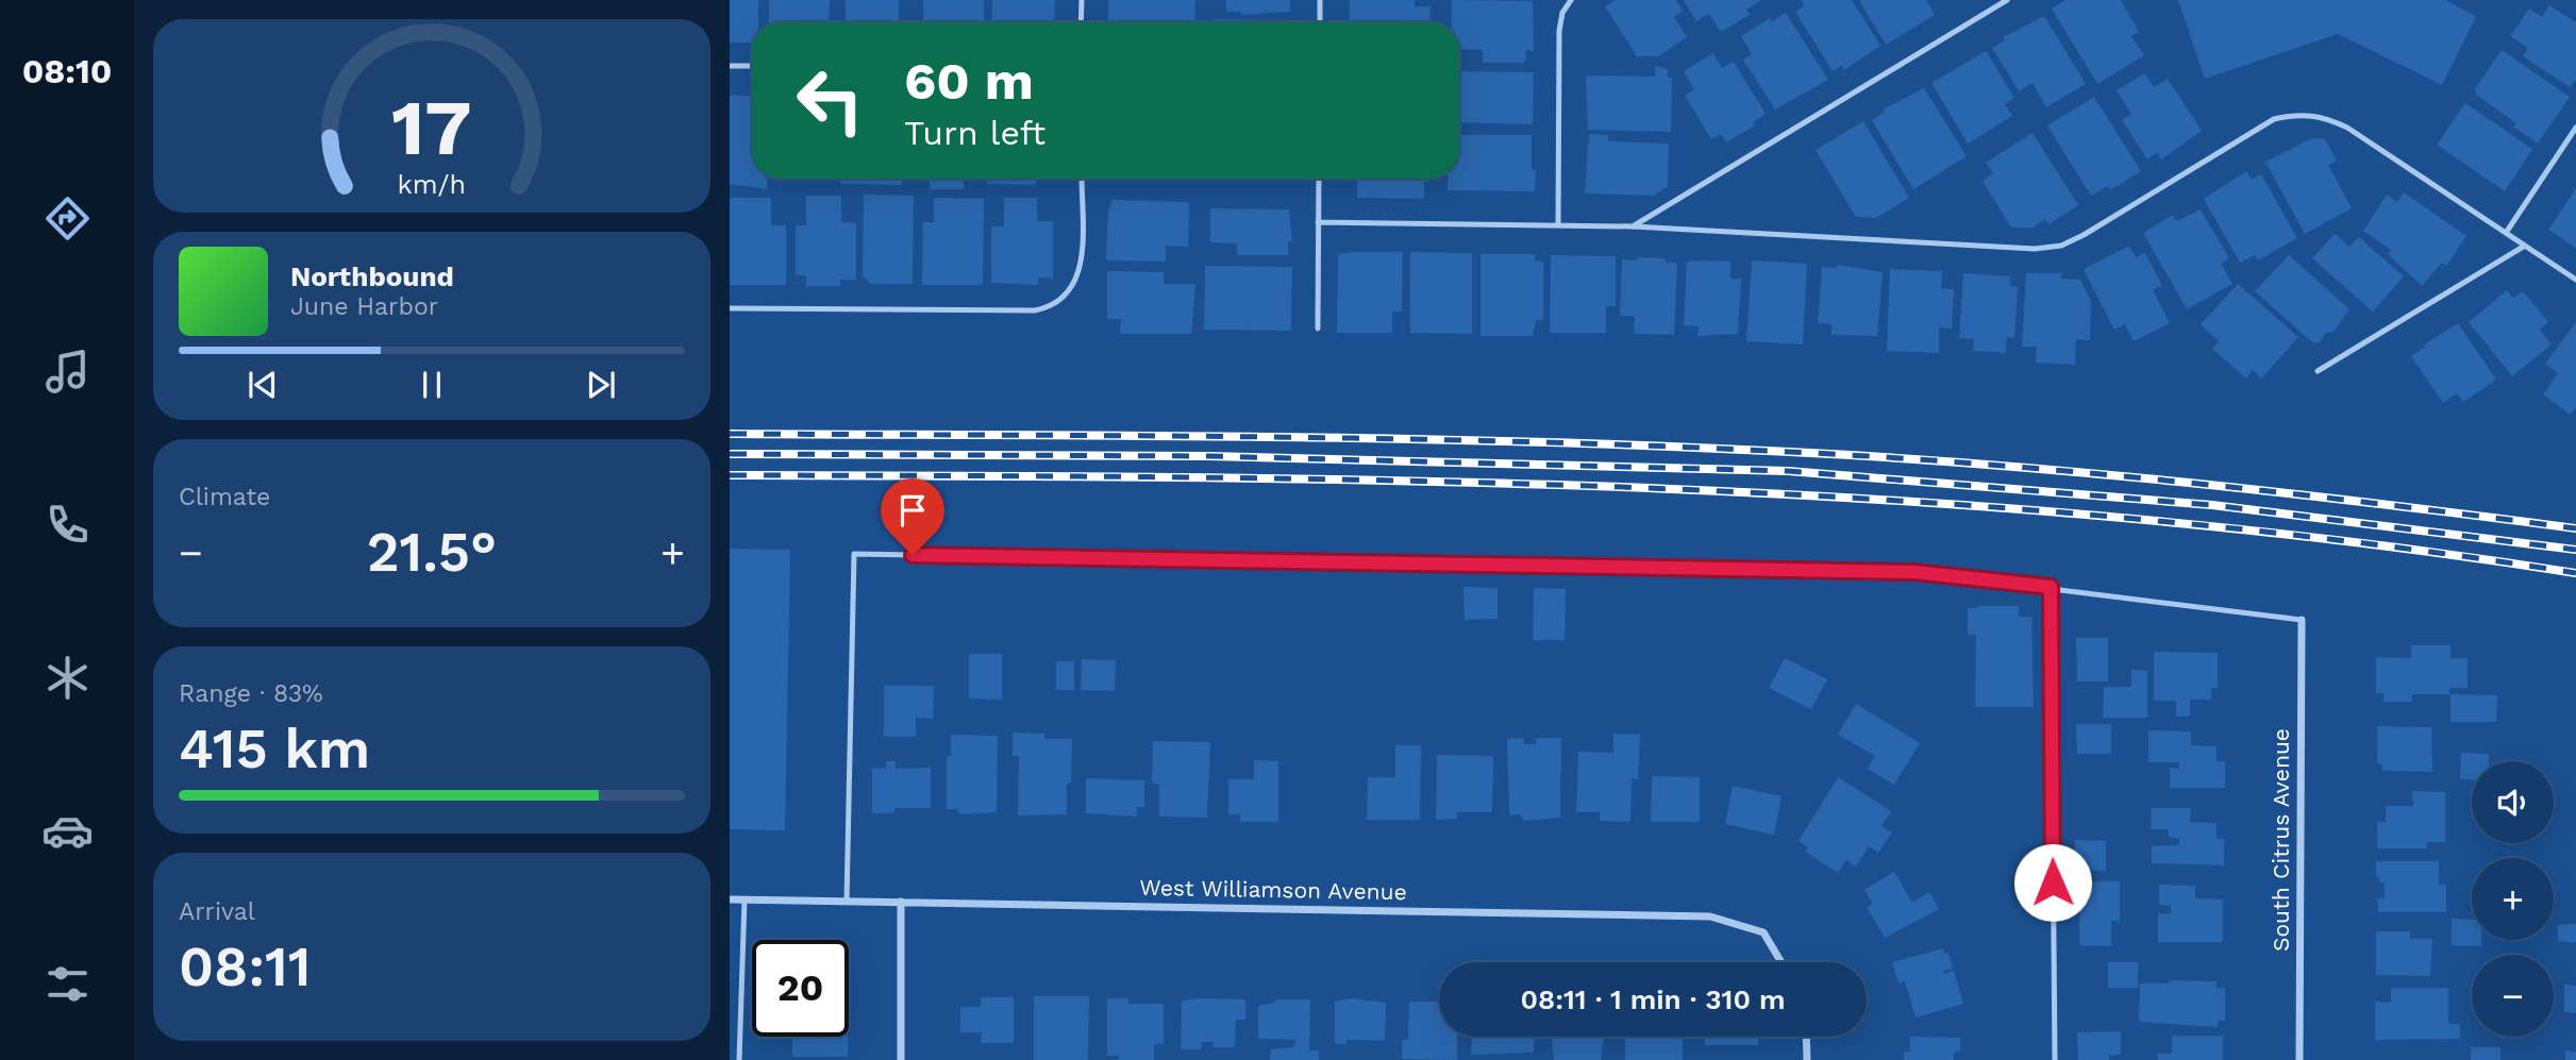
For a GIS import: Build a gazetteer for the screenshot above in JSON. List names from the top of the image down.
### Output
{
  "streets": {
    "street": ["South Citrus Avenue", "West Williamson Avenue"]
  },
  "page": {
    "tabs": "08:10",
    "turn": ["60 m", "Turn left"],
    "song": ["Northbound", "June Harbor"],
    "tile": [
      "Climate",
      ["Range · 83%", "415 km"],
      ["Arrival", "08:11"]
    ],
    "heat": ["−", "21.5°", "+"],
    "map_buttons": ["+", "−"],
    "limit": "20",
    "trip": "08:11 · 1 min · 310 m",
    "gauge": ["17", "km/h"]
  }
}
